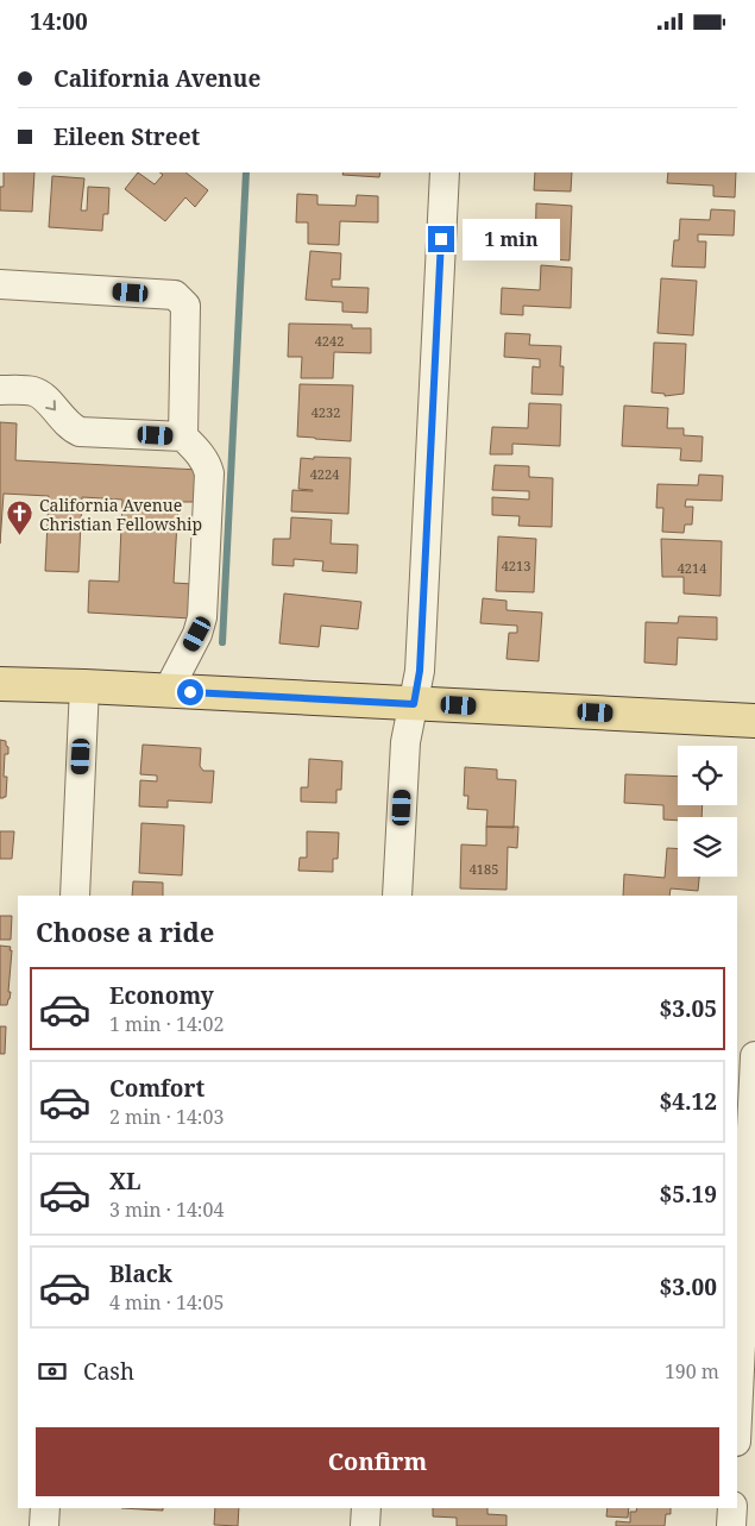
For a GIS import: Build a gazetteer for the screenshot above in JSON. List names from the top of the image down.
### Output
{
  "places": {
    "church": ["California Avenue Christian Fellowship"]
  },
  "house_numbers": [
    "4242",
    "4232",
    "4224",
    "4213",
    "4214",
    "4185"
  ],
  "page": {
    "status": "14:00",
    "banner": ["California Avenue", "Eileen Street"],
    "bubble": "1 min",
    "heading": "Choose a ride",
    "list": [
      {
        "name": "Economy",
        "note": "1 min · 14:02",
        "value": "$3.05"
      },
      {
        "name": "Comfort",
        "note": "2 min · 14:03",
        "value": "$4.12"
      },
      {
        "name": "XL",
        "note": "3 min · 14:04",
        "value": "$5.19"
      },
      {
        "name": "Black",
        "note": "4 min · 14:05",
        "value": "$3.00"
      }
    ],
    "pay": ["Cash", "190 m"],
    "buttons": "Confirm"
  }
}
